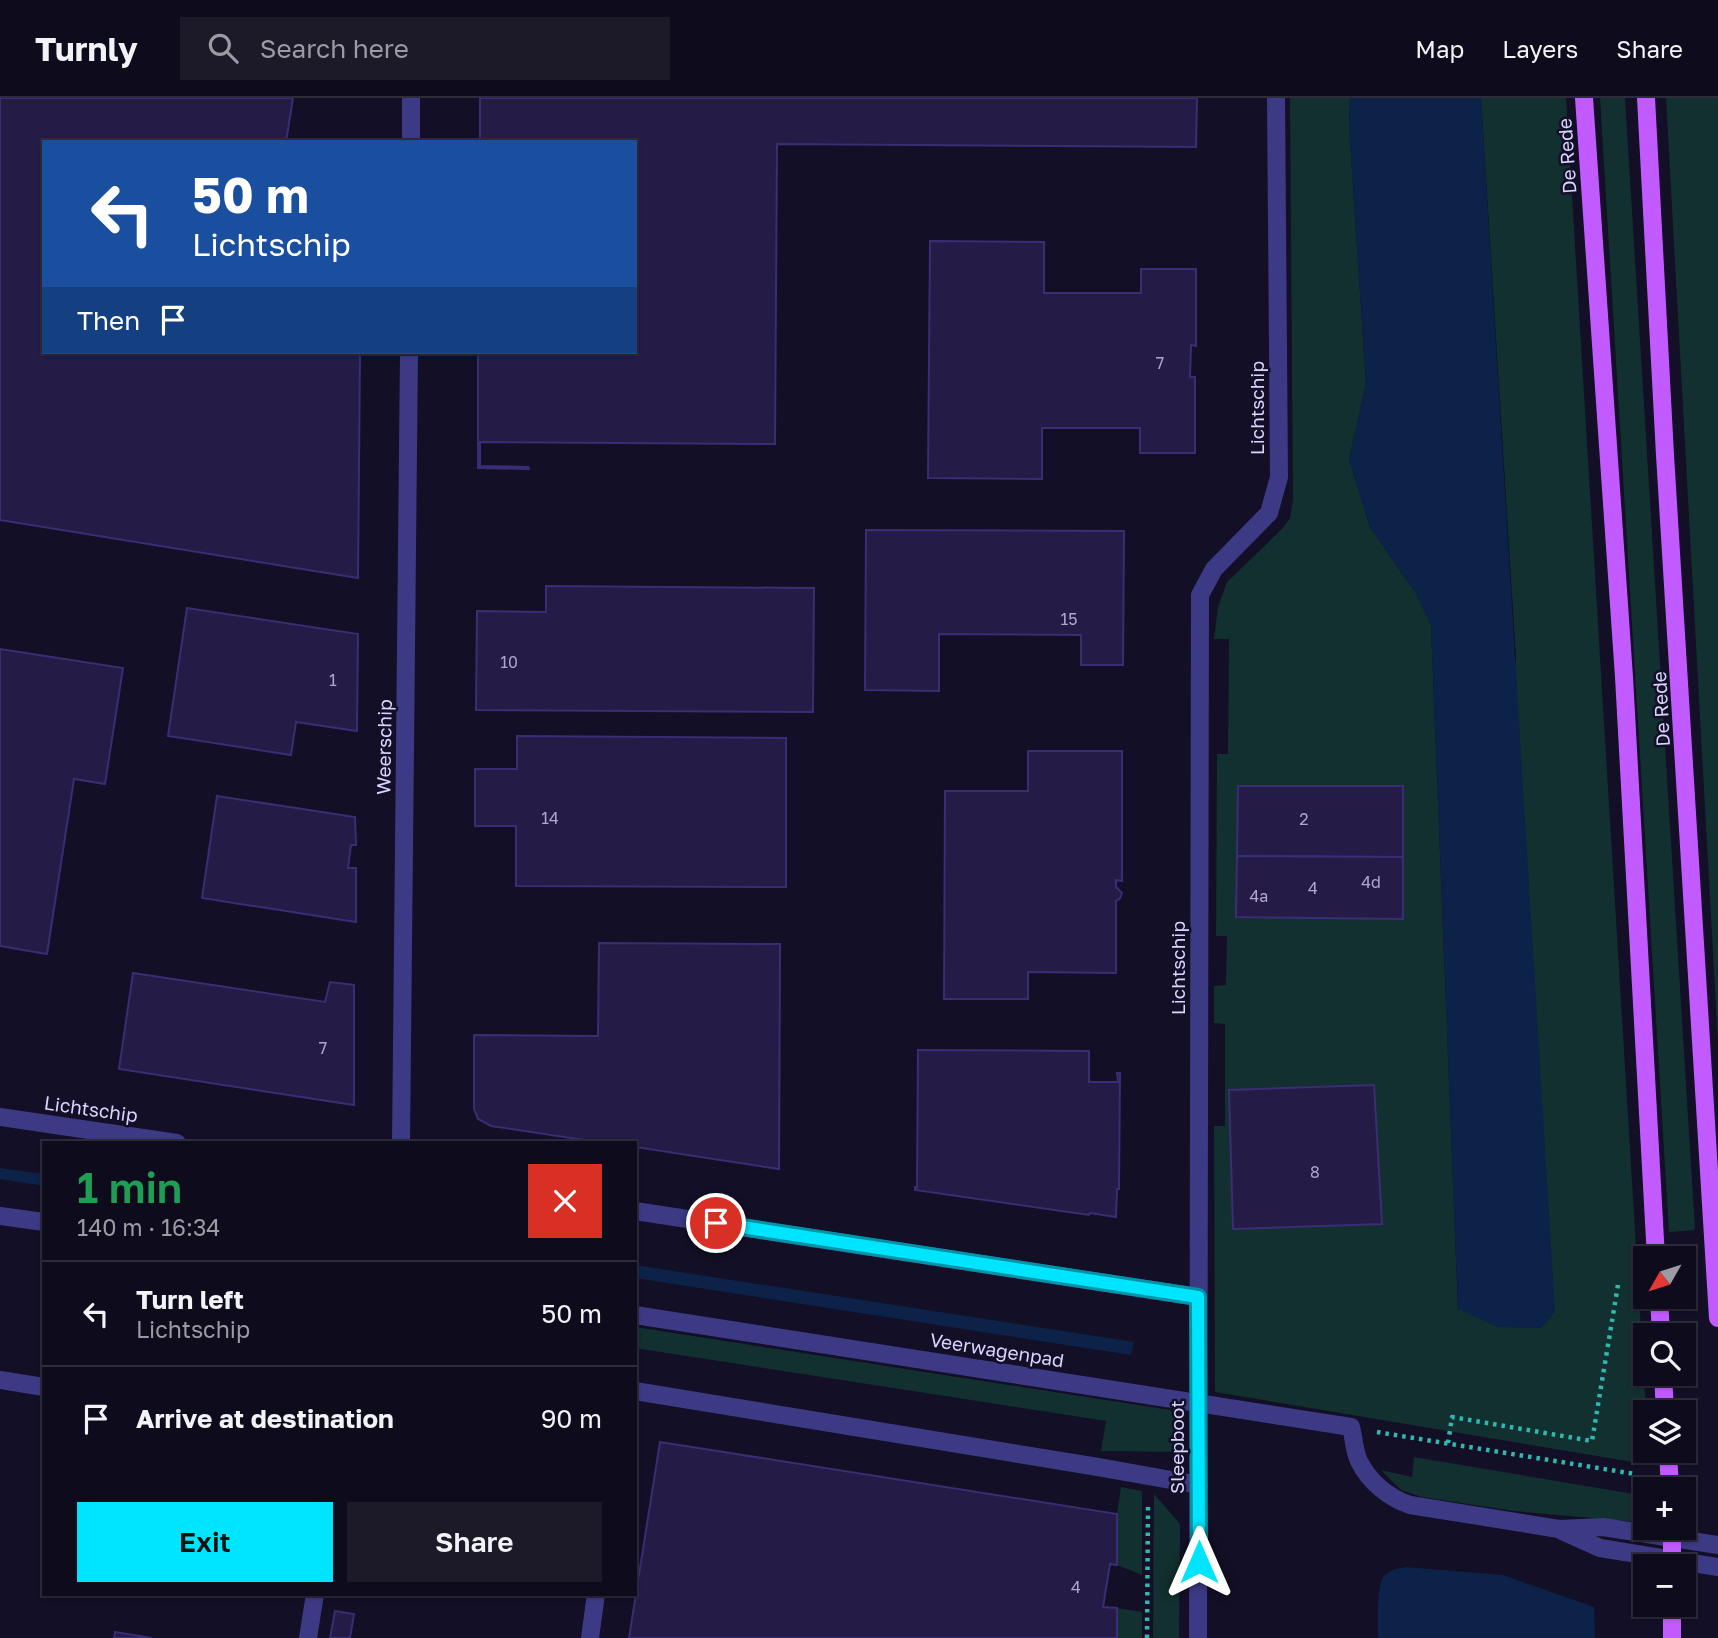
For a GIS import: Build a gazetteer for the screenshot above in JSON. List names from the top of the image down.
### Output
{
  "streets": {
    "main road": ["De Rede"],
    "street": [
      "Lichtschip",
      "Weerschip",
      "Veerwagenpad",
      "Sleepboot"
    ]
  },
  "crossings": [
    ["Lichtschip", "Sleepboot"],
    ["Veerwagenpad", "Sleepboot"]
  ],
  "house_numbers": [
    "7",
    "15",
    "10",
    "1",
    "14",
    "2",
    "4d",
    "4",
    "4a",
    "7",
    "8",
    "4"
  ],
  "north": "bottom left",
  "page": {
    "header": "Turnly",
    "search": "Search here",
    "nav": ["Map", "Layers", "Share"],
    "turn": ["50 m", "Lichtschip"],
    "then": "Then",
    "heading": ["1 min", "140 m · 16:34"],
    "map_buttons": ["+", "−"],
    "list": [
      {
        "name": "Turn left",
        "note": "Lichtschip",
        "value": "50 m"
      },
      {
        "name": "Arrive at destination",
        "value": "90 m"
      }
    ],
    "buttons": ["Exit", "Share"]
  }
}
